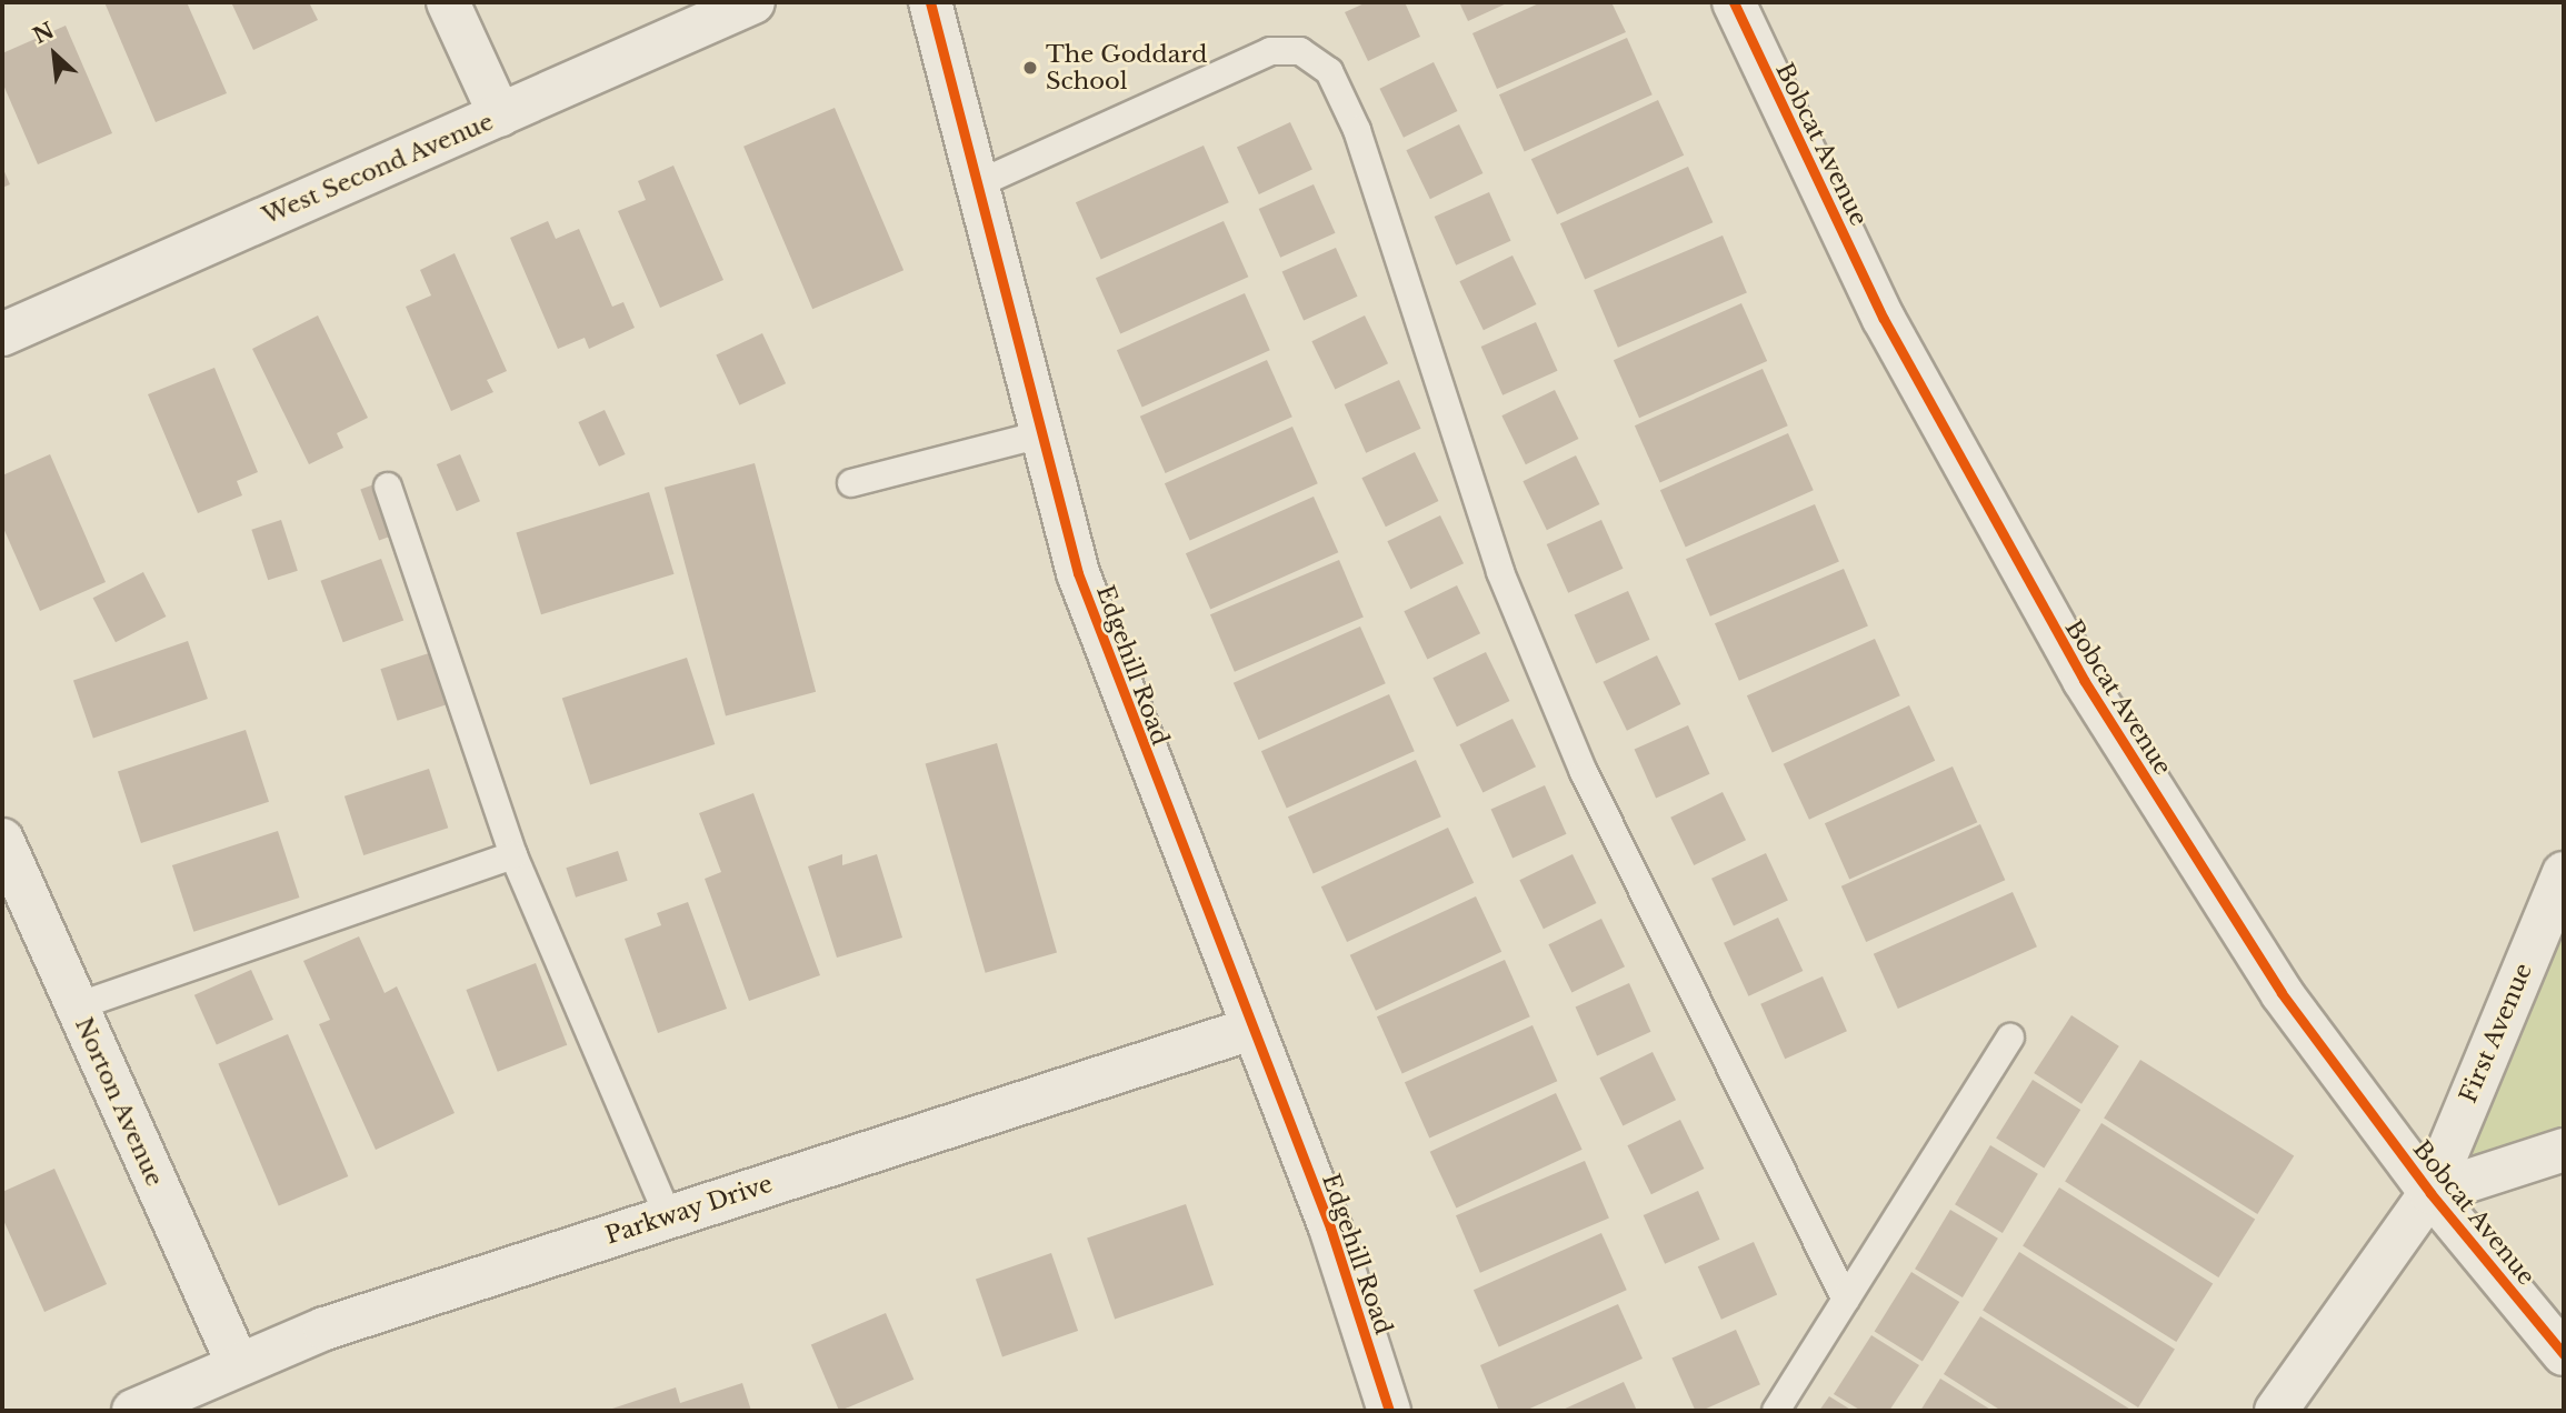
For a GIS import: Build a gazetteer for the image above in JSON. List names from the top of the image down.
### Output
{
  "streets": {
    "street": [
      "Bobcat Avenue",
      "West Second Avenue",
      "Edgehill Road",
      "First Avenue",
      "Norton Avenue",
      "Parkway Drive"
    ]
  },
  "crossings": [
    ["Bobcat Avenue", "First Avenue"],
    ["Edgehill Road", "Parkway Drive"],
    ["Norton Avenue", "Parkway Drive"]
  ],
  "places": ["The Goddard School"],
  "north": "top left"
}
